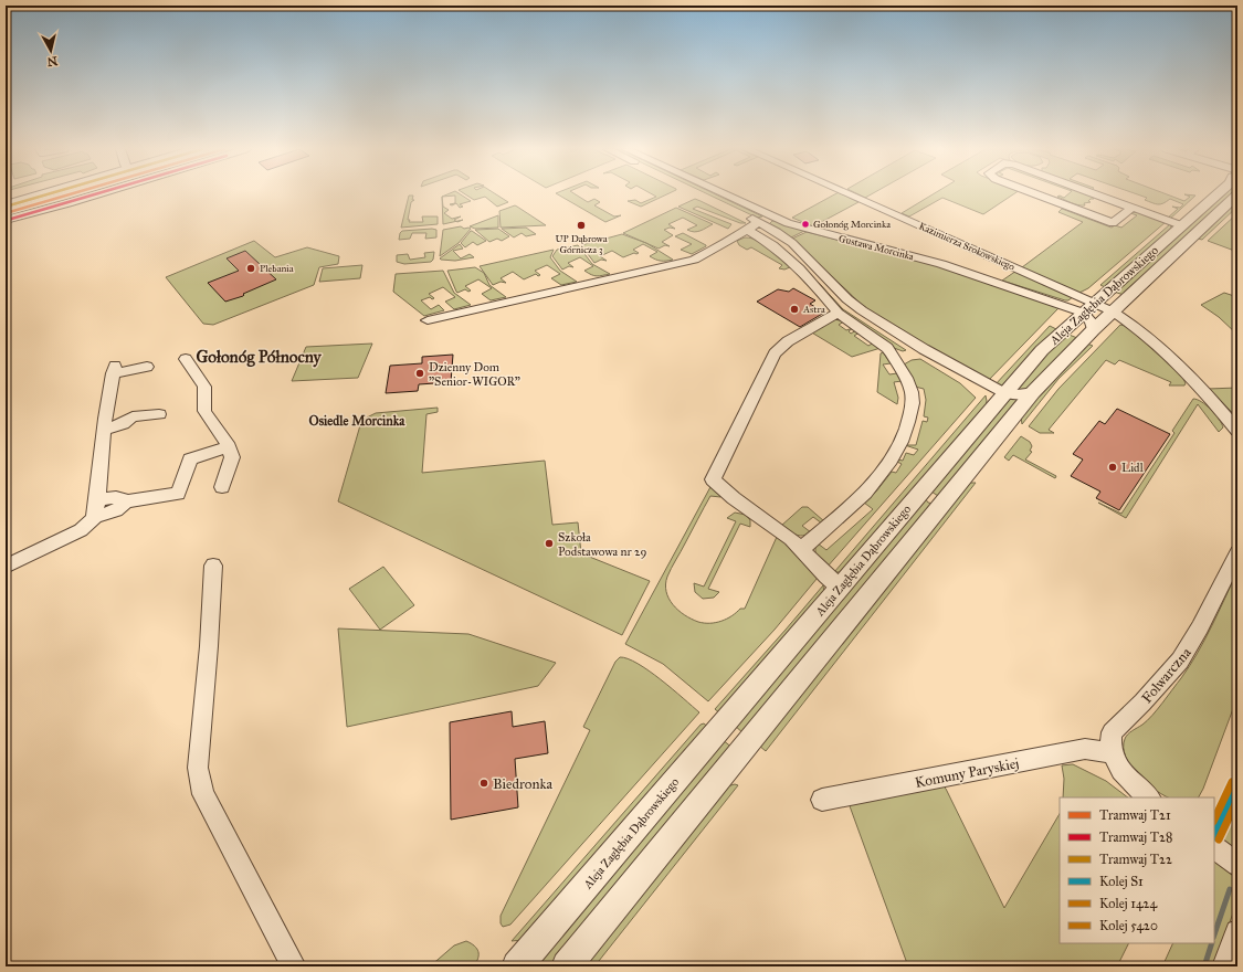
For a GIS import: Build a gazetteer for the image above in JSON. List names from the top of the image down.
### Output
{
  "streets": {
    "street": [
      "Kazimierza Srokowskiego",
      "Gustawa Morcinka",
      "Aleja Zagłębia Dąbrowskiego",
      "Folwarczna",
      "Komuny Paryskiej"
    ]
  },
  "crossings": [
    ["Kazimierza Srokowskiego", "Gustawa Morcinka"],
    ["Kazimierza Srokowskiego", "Aleja Zagłębia Dąbrowskiego"],
    ["Gustawa Morcinka", "Aleja Zagłębia Dąbrowskiego"],
    ["Folwarczna", "Komuny Paryskiej"]
  ],
  "districts": ["Gołonóg Północny", "Osiedle Morcinka"],
  "places": [
    "Gołonóg Morcinka",
    "UP Dąbrowa Górnicza 3",
    "Plebania",
    "Astra",
    "Dzienny Dom \"Senior-WIGOR\"",
    "Lidl",
    "Szkoła Podstawowa nr 29",
    "Biedronka"
  ],
  "lines": [
    "tram line T21",
    "tram line T28",
    "tram line T22",
    "rail line 5420",
    "rail line S1",
    "rail line 1424"
  ],
  "legend": [
    "Tramwaj T21",
    "Tramwaj T28",
    "Tramwaj T22",
    "Kolej S1",
    "Kolej 1424",
    "Kolej 5420"
  ],
  "north": "bottom"
}
